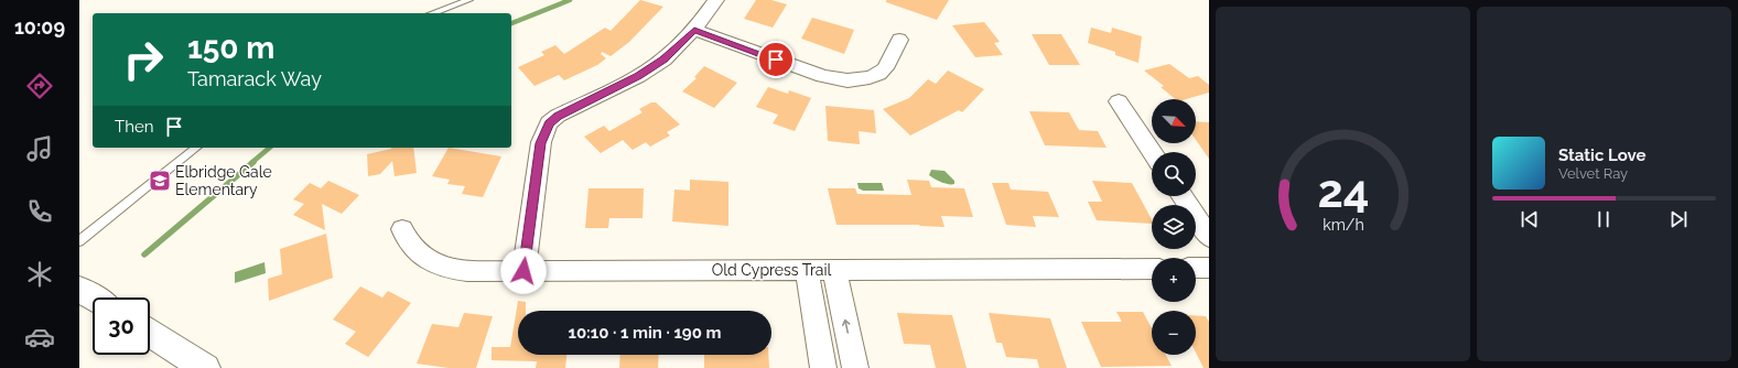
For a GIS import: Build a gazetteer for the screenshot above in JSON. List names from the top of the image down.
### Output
{
  "streets": {
    "street": ["Old Cypress Trail"]
  },
  "places": {
    "school or university": ["Elbridge Gale Elementary"]
  },
  "north": "bottom right",
  "page": {
    "tabs": "10:09",
    "turn": ["150 m", "Tamarack Way"],
    "map_buttons": ["+", "−"],
    "then": "Then",
    "song": ["Static Love", "Velvet Ray"],
    "limit": "30",
    "trip": "10:10 · 1 min · 190 m",
    "gauge": ["24", "km/h"]
  }
}
